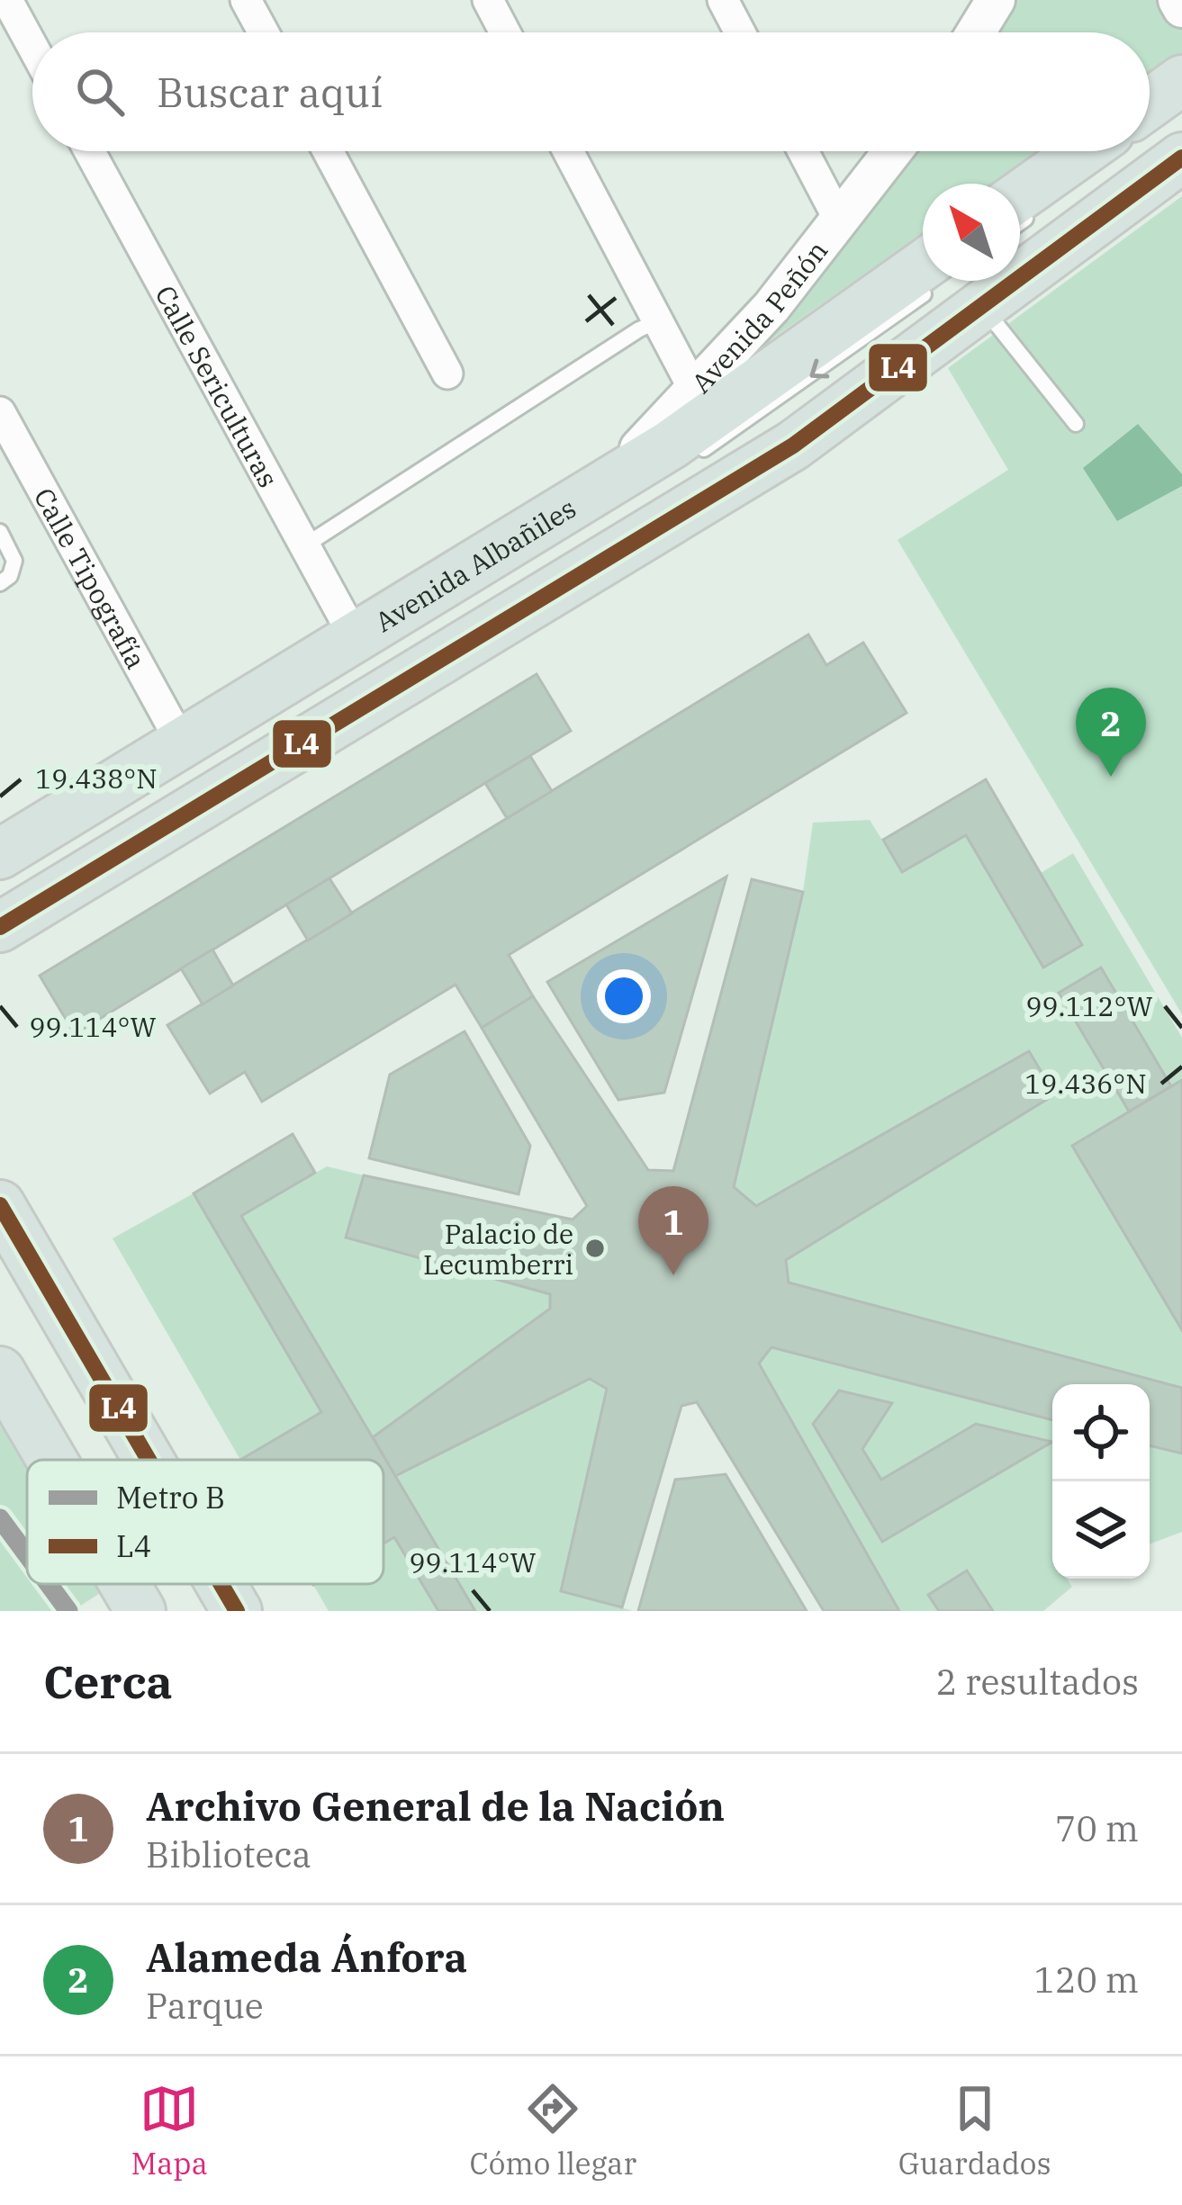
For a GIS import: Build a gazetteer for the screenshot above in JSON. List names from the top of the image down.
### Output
{
  "streets": {
    "main road": ["Avenida Albañiles"],
    "street": ["Avenida Peñón", "Calle Sericulturas", "Calle Tipografía"]
  },
  "crossings": [
    ["Avenida Peñón", "Avenida Albañiles"],
    ["Calle Sericulturas", "Avenida Albañiles"],
    ["Avenida Albañiles", "Calle Tipografía"]
  ],
  "places": ["Palacio de Lecumberri"],
  "lines": ["transit line L4", "metro line B"],
  "legend": ["Metro B", "L4"],
  "north": "top left",
  "page": {
    "search": "Buscar aquí",
    "pins": ["2", "1"],
    "heading": ["Cerca", "2 resultados"],
    "list": [
      {
        "mark": "1",
        "name": "Archivo General de la Nación",
        "note": "Biblioteca",
        "value": "70 m"
      },
      {
        "mark": "2",
        "name": "Alameda Ánfora",
        "note": "Parque",
        "value": "120 m"
      }
    ],
    "nav": ["Mapa", "Cómo llegar", "Guardados"]
  },
  "coordinates": [
    "19.438°N",
    "99.112°W",
    "99.114°W",
    "19.436°N"
  ]
}
